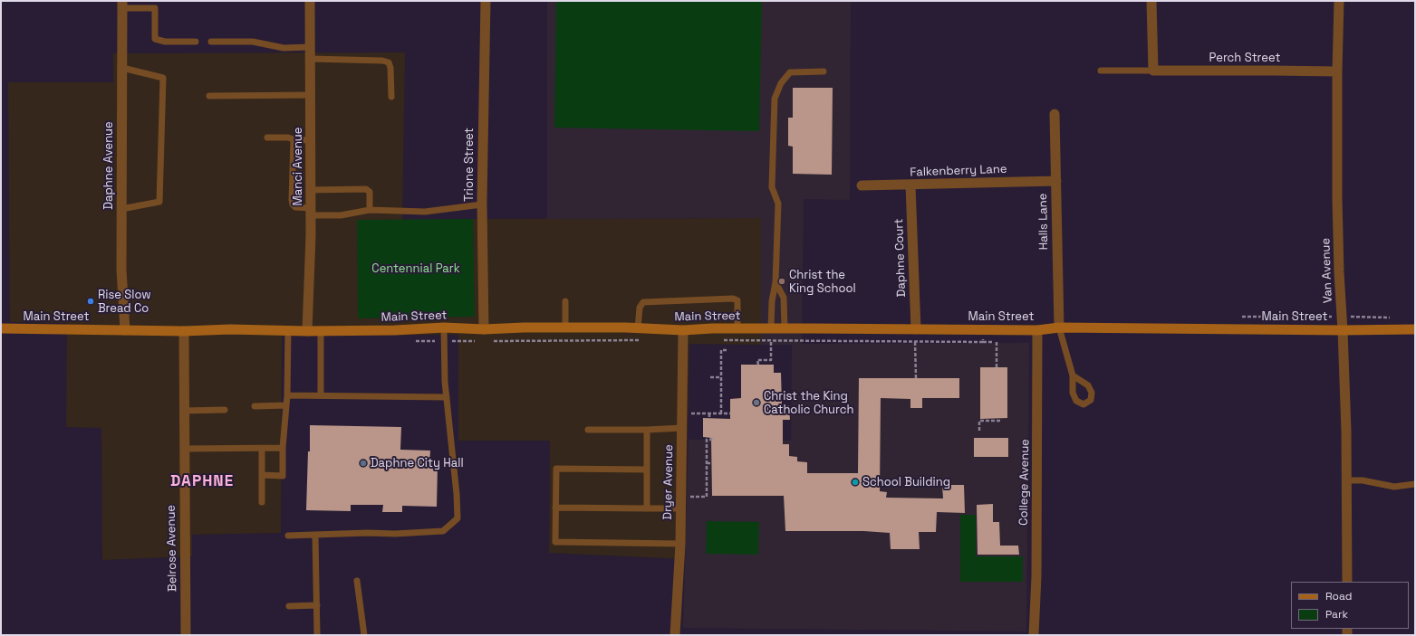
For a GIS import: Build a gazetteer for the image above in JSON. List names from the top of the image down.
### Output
{
  "streets": {
    "main road": ["Main Street"],
    "street": [
      "Perch Street",
      "Trione Street",
      "Daphne Avenue",
      "Manci Avenue",
      "Falkenberry Lane",
      "Halls Lane",
      "Daphne Court",
      "Van Avenue",
      "Dryer Avenue",
      "College Avenue",
      "Belrose Avenue"
    ]
  },
  "crossings": [
    ["Perch Street", "Van Avenue"],
    ["Trione Street", "Main Street"],
    ["Daphne Avenue", "Main Street"],
    ["Manci Avenue", "Main Street"],
    ["Falkenberry Lane", "Halls Lane"],
    ["Falkenberry Lane", "Daphne Court"],
    ["Halls Lane", "Main Street"],
    ["Daphne Court", "Main Street"],
    ["Van Avenue", "Main Street"],
    ["Main Street", "Dryer Avenue"],
    ["Main Street", "College Avenue"],
    ["Main Street", "Belrose Avenue"]
  ],
  "districts": ["DAPHNE"],
  "parks": ["Centennial Park"],
  "places": [
    "Christ the King School",
    "Rise Slow Bread Co",
    "Christ the King Catholic Church",
    "Daphne City Hall",
    "School Building"
  ],
  "legend": ["Road", "Park"]
}
